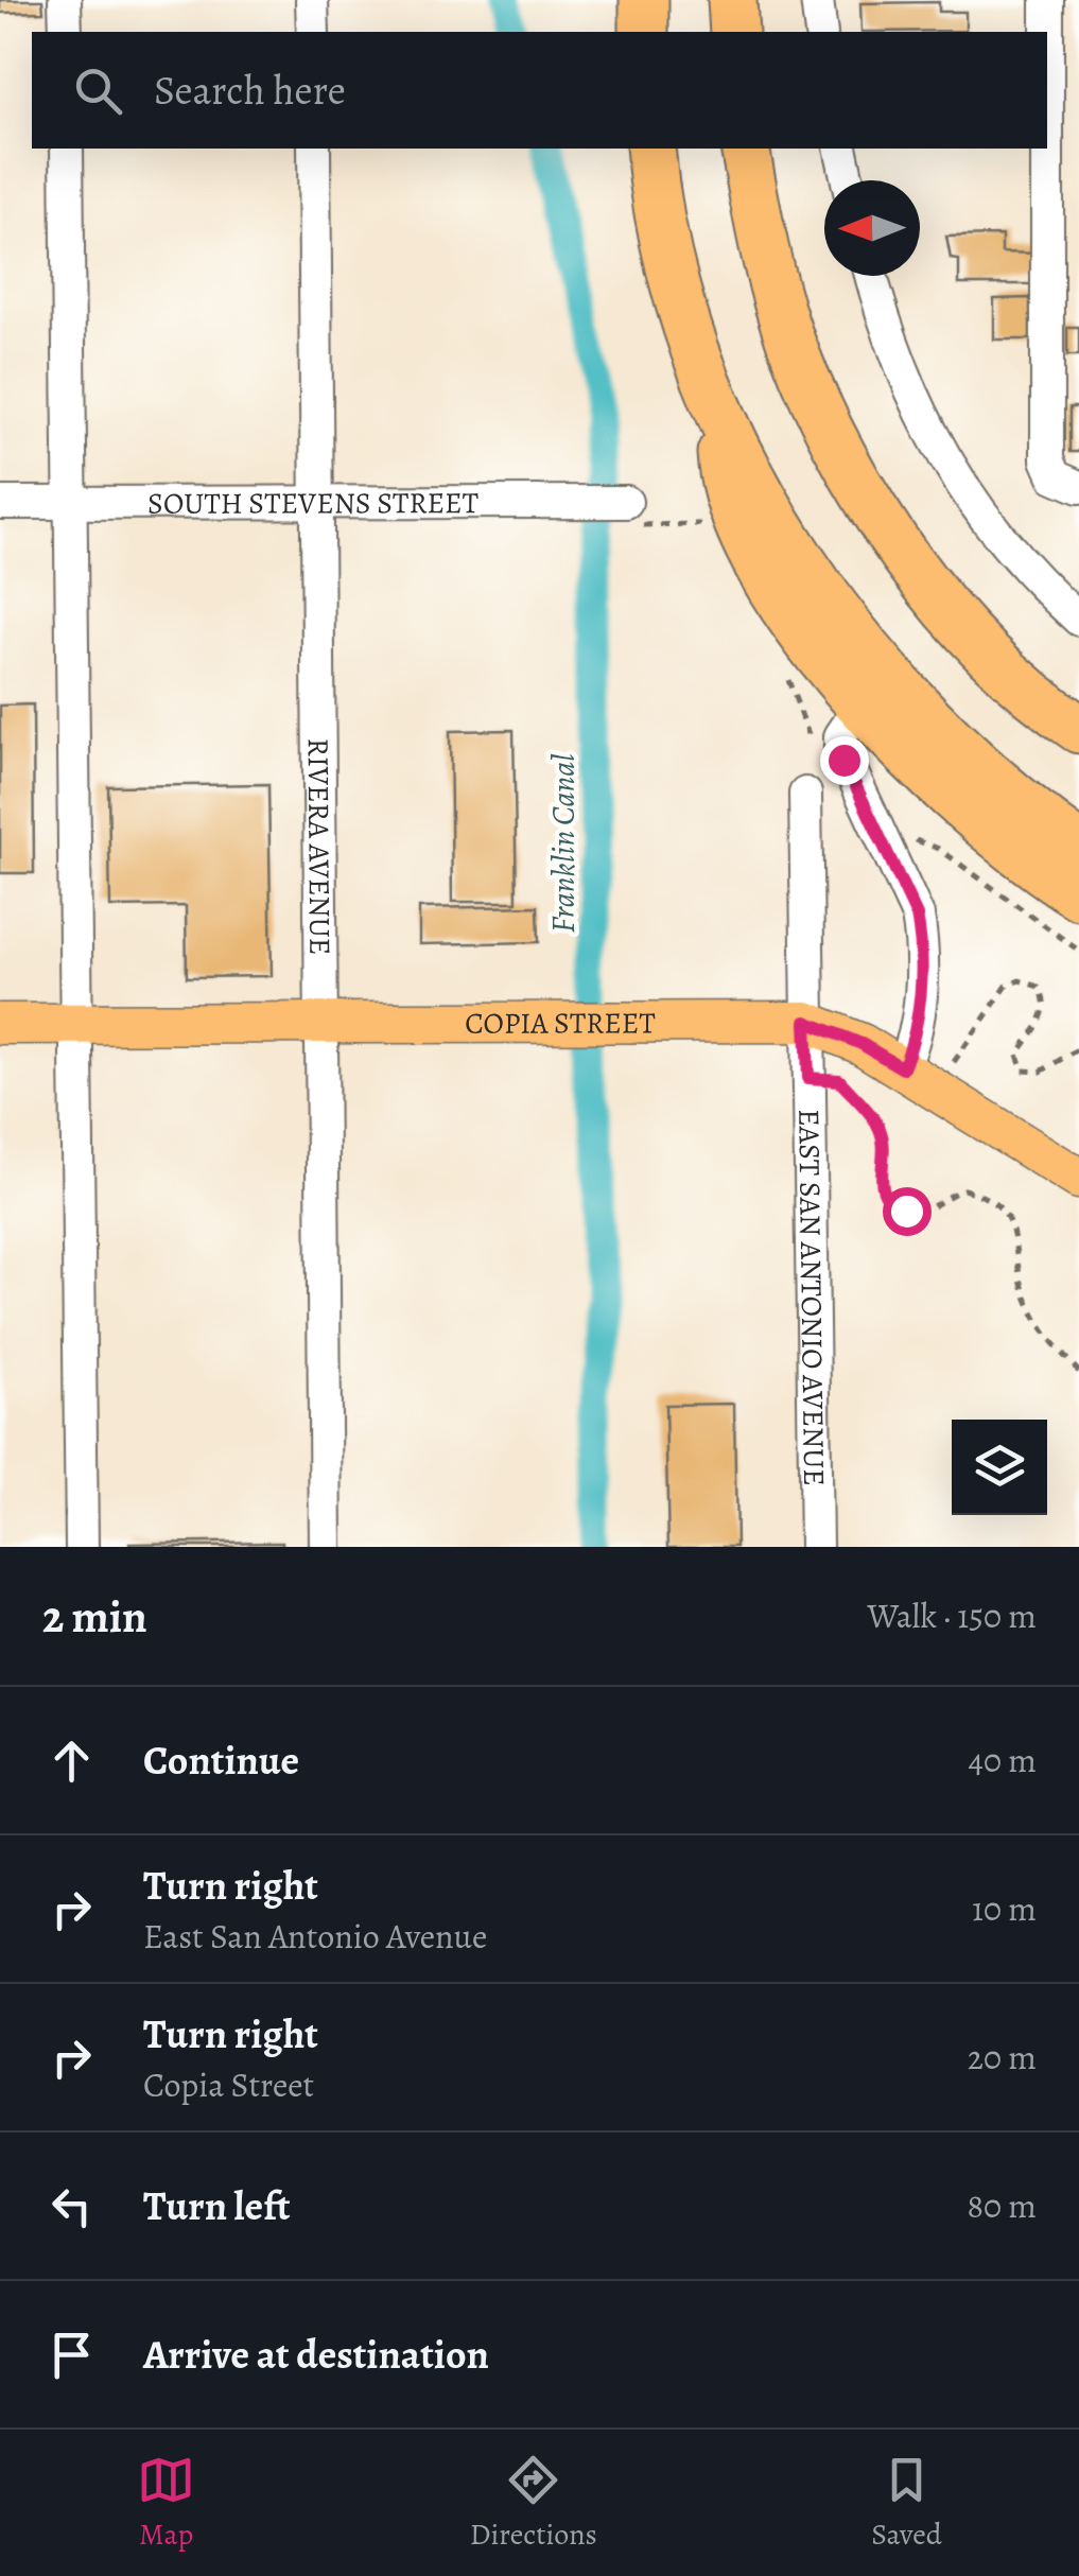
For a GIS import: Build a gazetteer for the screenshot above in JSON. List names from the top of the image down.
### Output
{
  "streets": {
    "main road": ["COPIA STREET"],
    "street": ["SOUTH STEVENS STREET", "RIVERA AVENUE", "EAST SAN ANTONIO AVENUE"]
  },
  "crossings": [
    ["SOUTH STEVENS STREET", "RIVERA AVENUE"],
    ["RIVERA AVENUE", "COPIA STREET"],
    ["COPIA STREET", "EAST SAN ANTONIO AVENUE"]
  ],
  "water": ["Franklin Canal"],
  "north": "left",
  "page": {
    "search": "Search here",
    "heading": ["2 min", "Walk · 150 m"],
    "list": [
      ["Continue", "40 m"],
      ["Turn right", "East San Antonio Avenue", "10 m"],
      ["Turn right", "Copia Street", "20 m"],
      ["Turn left", "80 m"],
      "Arrive at destination"
    ],
    "nav": ["Map", "Directions", "Saved"]
  }
}
